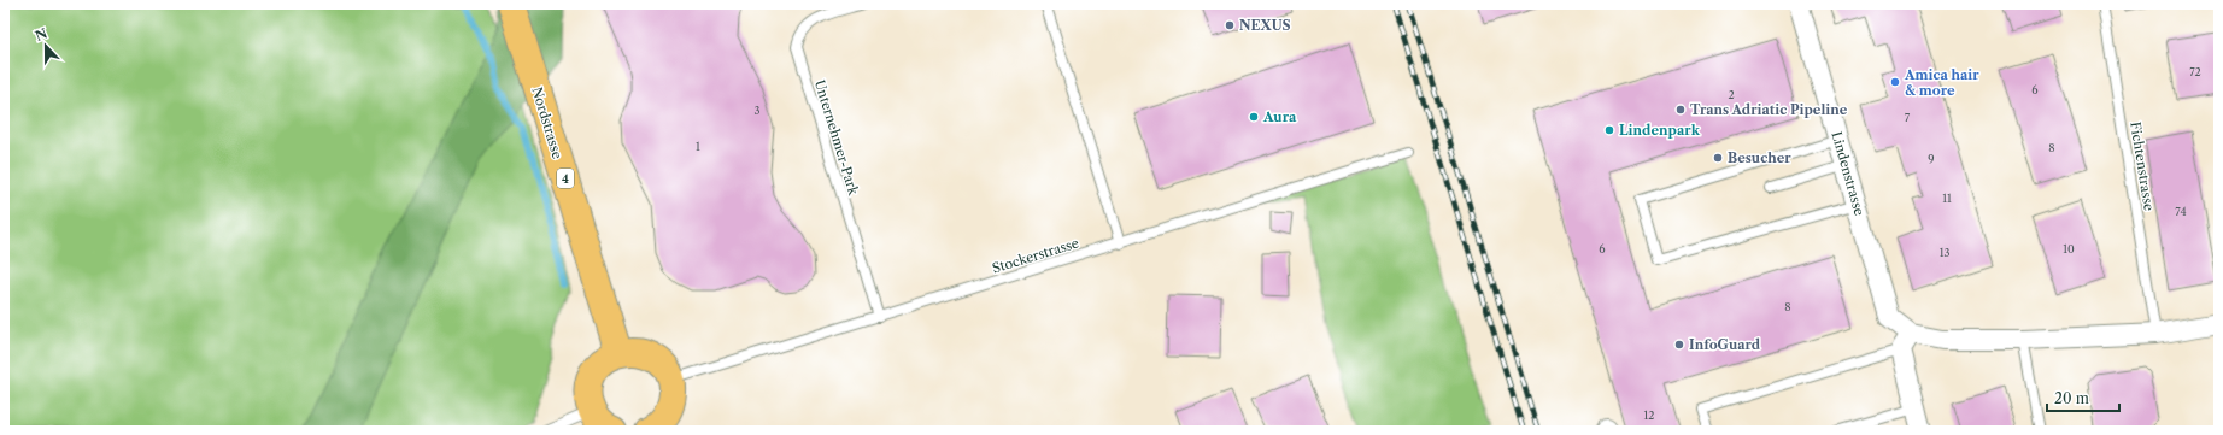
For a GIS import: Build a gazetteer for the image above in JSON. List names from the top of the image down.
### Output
{
  "streets": {
    "main road": ["Nordstrasse", "4"],
    "street": ["Lindenstrasse"],
    "lane": ["Unternehmer-Park", "Fichtenstrasse", "Stockerstrasse"]
  },
  "crossings": [
    ["Unternehmer-Park", "Stockerstrasse"],
    ["Fichtenstrasse", "Lindenstrasse"]
  ],
  "places": [
    "NEXUS",
    "Amica hair & more",
    "Trans Adriatic Pipeline",
    "Aura",
    "Lindenpark",
    "Besucher",
    "InfoGuard"
  ],
  "house_numbers": [
    "72",
    "6",
    "2",
    "3",
    "7",
    "1",
    "8",
    "9",
    "11",
    "74",
    "6",
    "10",
    "13",
    "8",
    "12"
  ],
  "scale_bar": "20 m",
  "north": "top"
}
